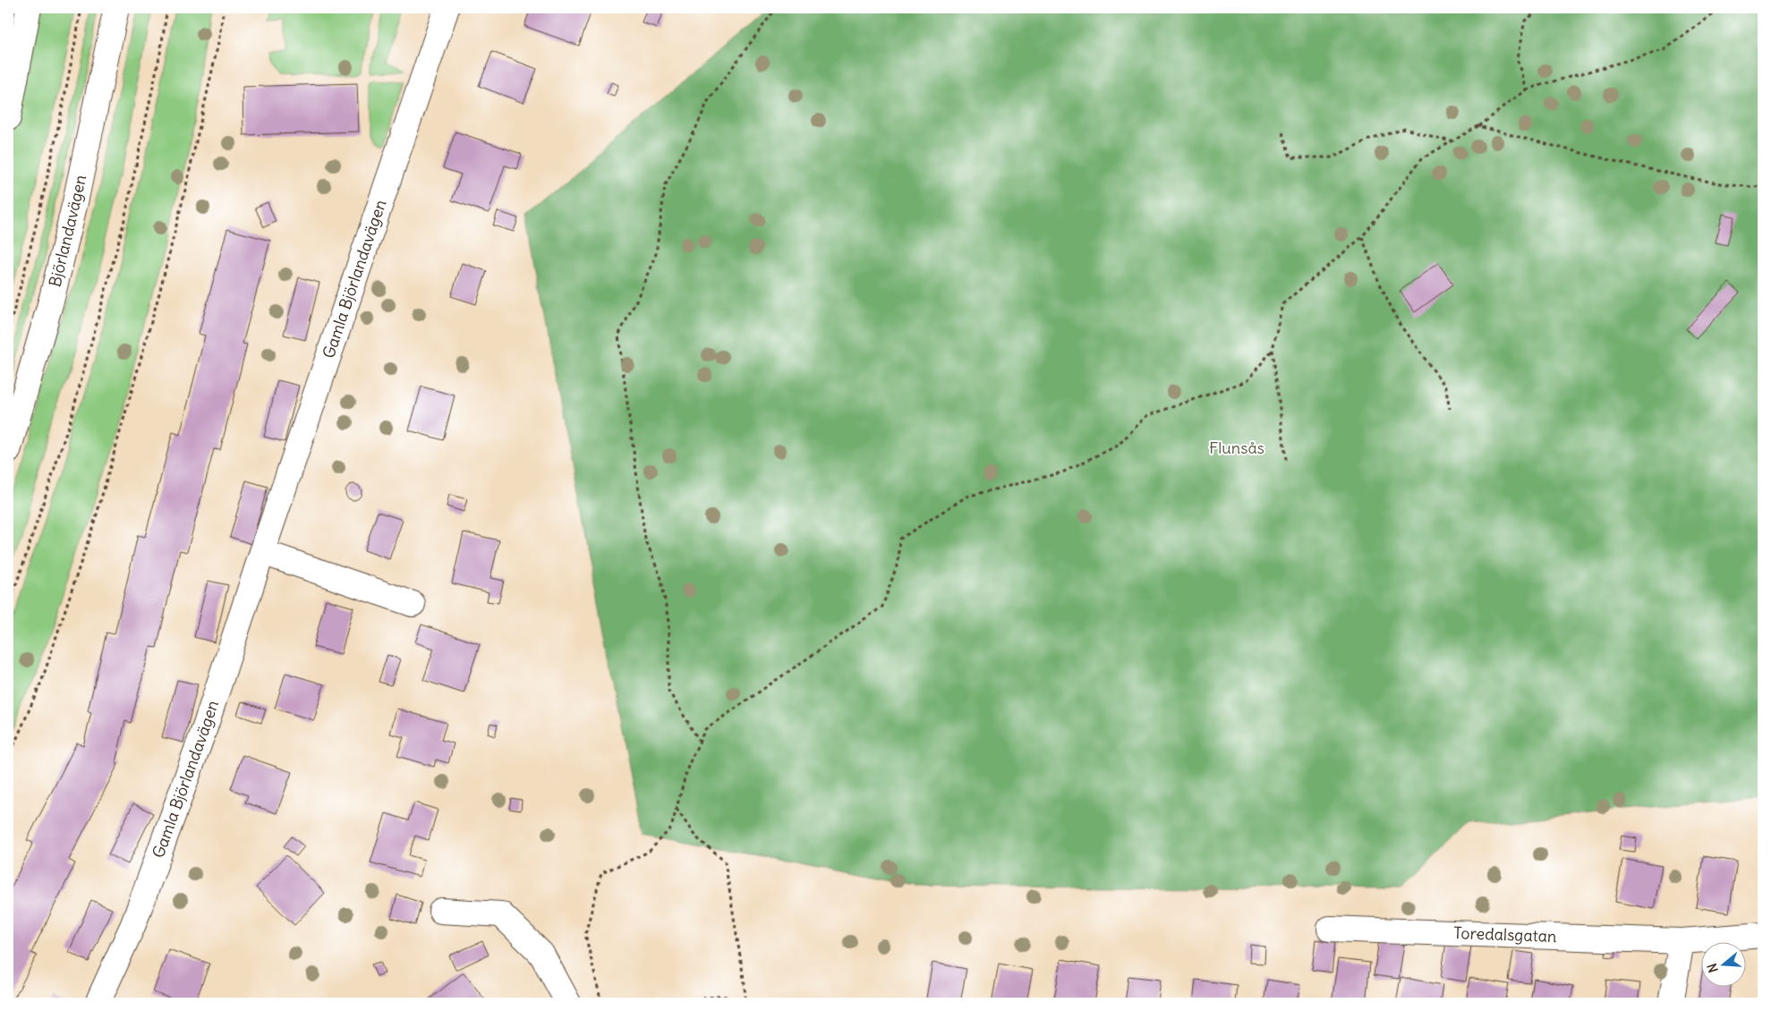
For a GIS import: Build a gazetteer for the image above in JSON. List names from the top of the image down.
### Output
{
  "streets": {
    "street": ["Björlandavägen", "Gamla Björlandavägen", "Toredalsgatan"]
  },
  "parks": ["Flunsås"],
  "north": "left"
}
